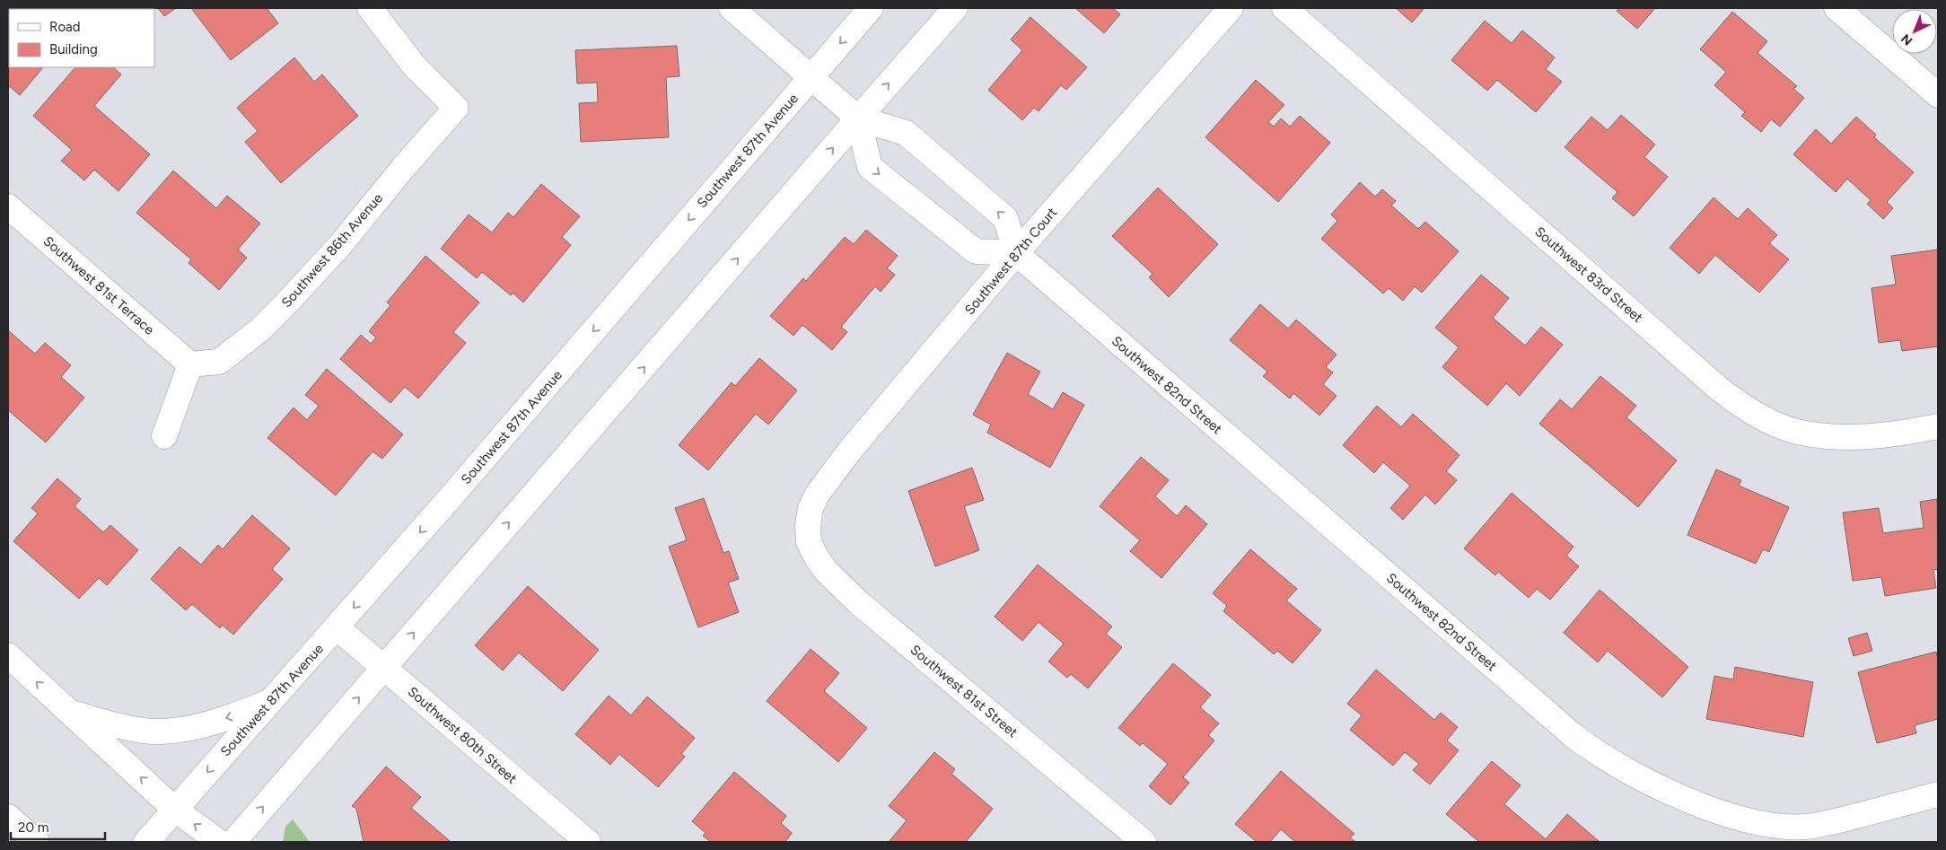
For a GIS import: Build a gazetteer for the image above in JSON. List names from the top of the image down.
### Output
{
  "streets": {
    "main road": [
      "Southwest 87th Avenue",
      "Southwest 86th Avenue",
      "Southwest 87th Court",
      "Southwest 83rd Street",
      "Southwest 81st Terrace",
      "Southwest 82nd Street",
      "Southwest 81st Street",
      "Southwest 80th Street"
    ]
  },
  "crossings": [
    ["Southwest 87th Avenue", "Southwest 80th Street"],
    ["Southwest 86th Avenue", "Southwest 81st Terrace"],
    ["Southwest 87th Court", "Southwest 82nd Street"],
    ["Southwest 87th Court", "Southwest 81st Street"]
  ],
  "legend": ["Road", "Building"],
  "scale_bar": "20 m",
  "north": "bottom left"
}
